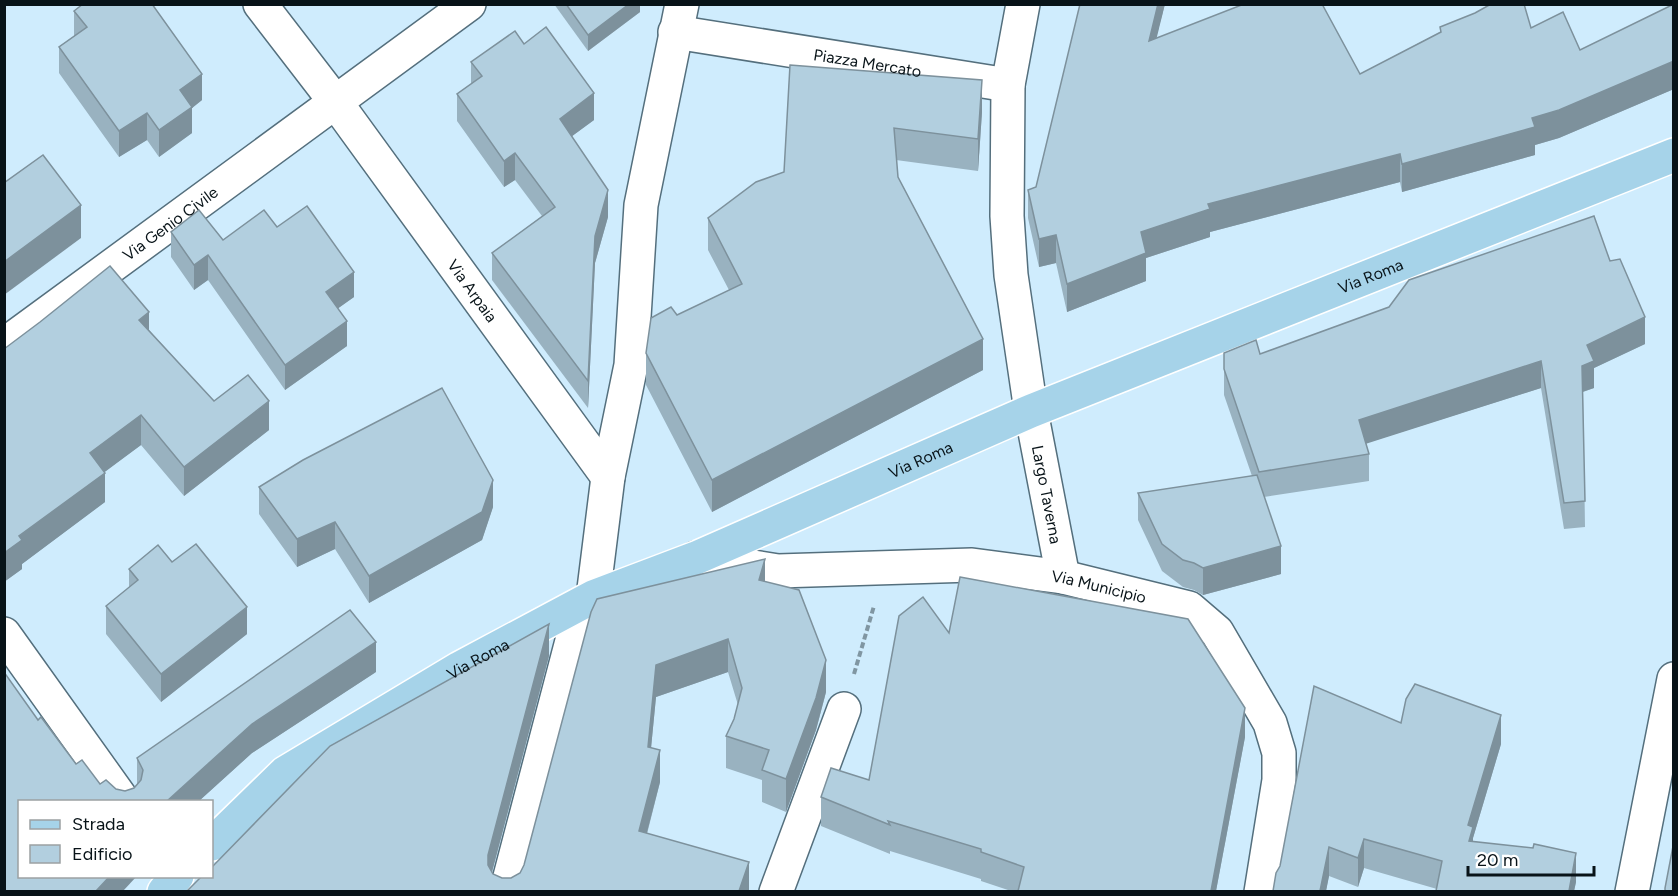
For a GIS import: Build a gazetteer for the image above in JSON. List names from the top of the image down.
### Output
{
  "streets": {
    "main road": ["Via Roma"],
    "street": [
      "Piazza Mercato",
      "Via Genio Civile",
      "Via Arpaia",
      "Largo Taverna",
      "Via Municipio"
    ]
  },
  "crossings": [
    ["Piazza Mercato", "Largo Taverna"],
    ["Via Genio Civile", "Via Arpaia"],
    ["Via Roma", "Largo Taverna"],
    ["Via Roma", "Via Municipio"],
    ["Largo Taverna", "Via Municipio"]
  ],
  "legend": ["Strada", "Edificio"],
  "scale_bar": "20 m"
}
